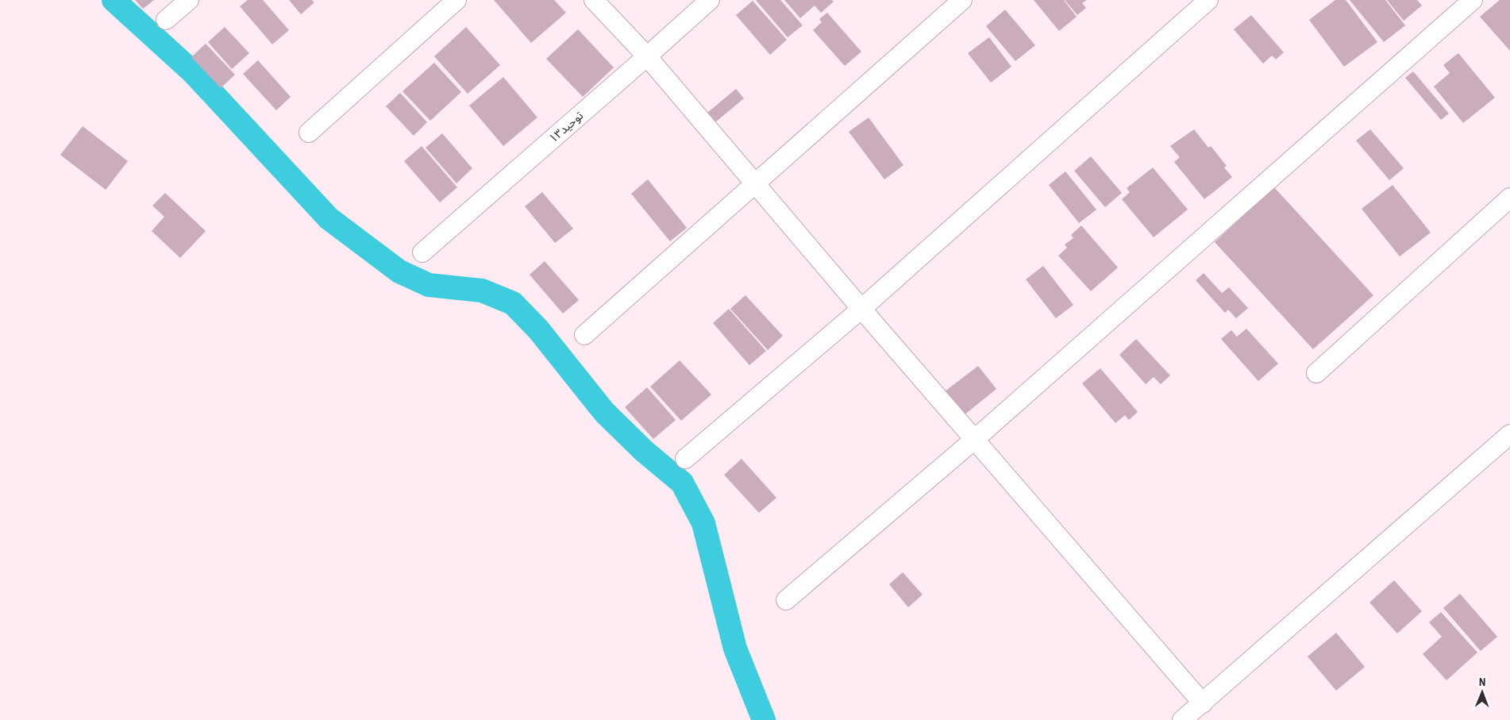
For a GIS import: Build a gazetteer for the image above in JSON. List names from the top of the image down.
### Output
{
  "streets": {
    "street": ["توحید۱۳"]
  },
  "north": "top"
}
